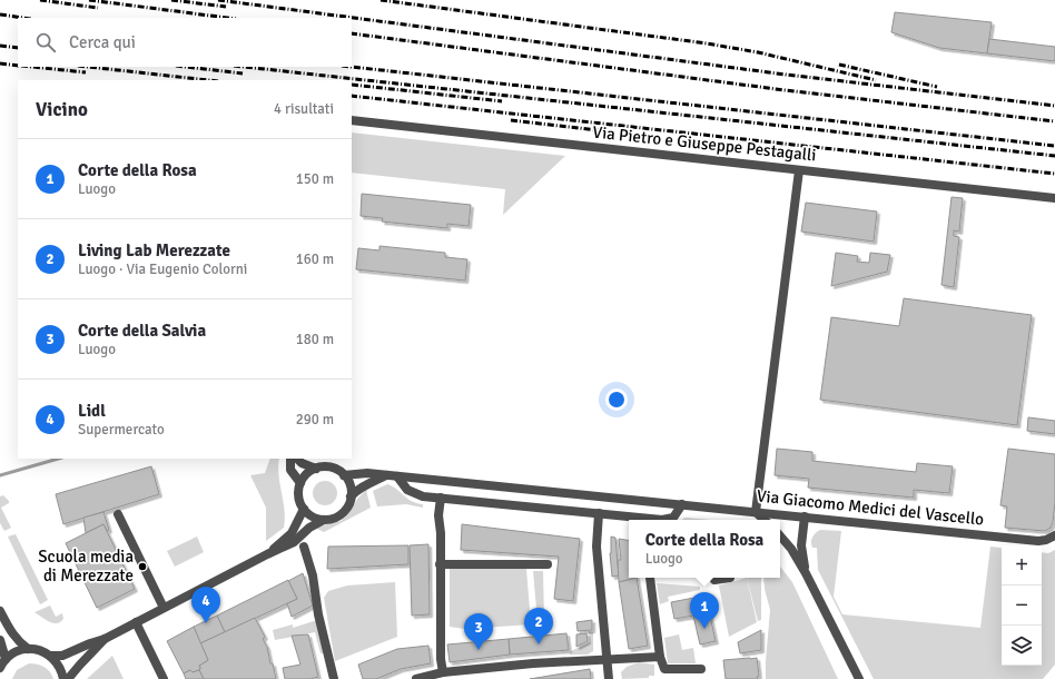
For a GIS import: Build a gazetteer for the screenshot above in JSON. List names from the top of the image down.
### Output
{
  "streets": {
    "street": ["Via Pietro e Giuseppe Pestagalli", "Via Giacomo Medici del Vascello"]
  },
  "places": ["Scuola media di Merezzate"],
  "page": {
    "search": "Cerca qui",
    "heading": ["Vicino", "4 risultati"],
    "list": [
      {
        "mark": "1",
        "name": "Corte della Rosa",
        "note": "Luogo",
        "value": "150 m"
      },
      {
        "mark": "2",
        "name": "Living Lab Merezzate",
        "note": "Luogo · Via Eugenio Colorni",
        "value": "160 m"
      },
      {
        "mark": "3",
        "name": "Corte della Salvia",
        "note": "Luogo",
        "value": "180 m"
      },
      {
        "mark": "4",
        "name": "Lidl",
        "note": "Supermercato",
        "value": "290 m"
      }
    ],
    "popup": ["Corte della Rosa", "Luogo"],
    "map_buttons": ["+", "−"],
    "pins": [
      "4",
      "1",
      "2",
      "3"
    ]
  }
}
